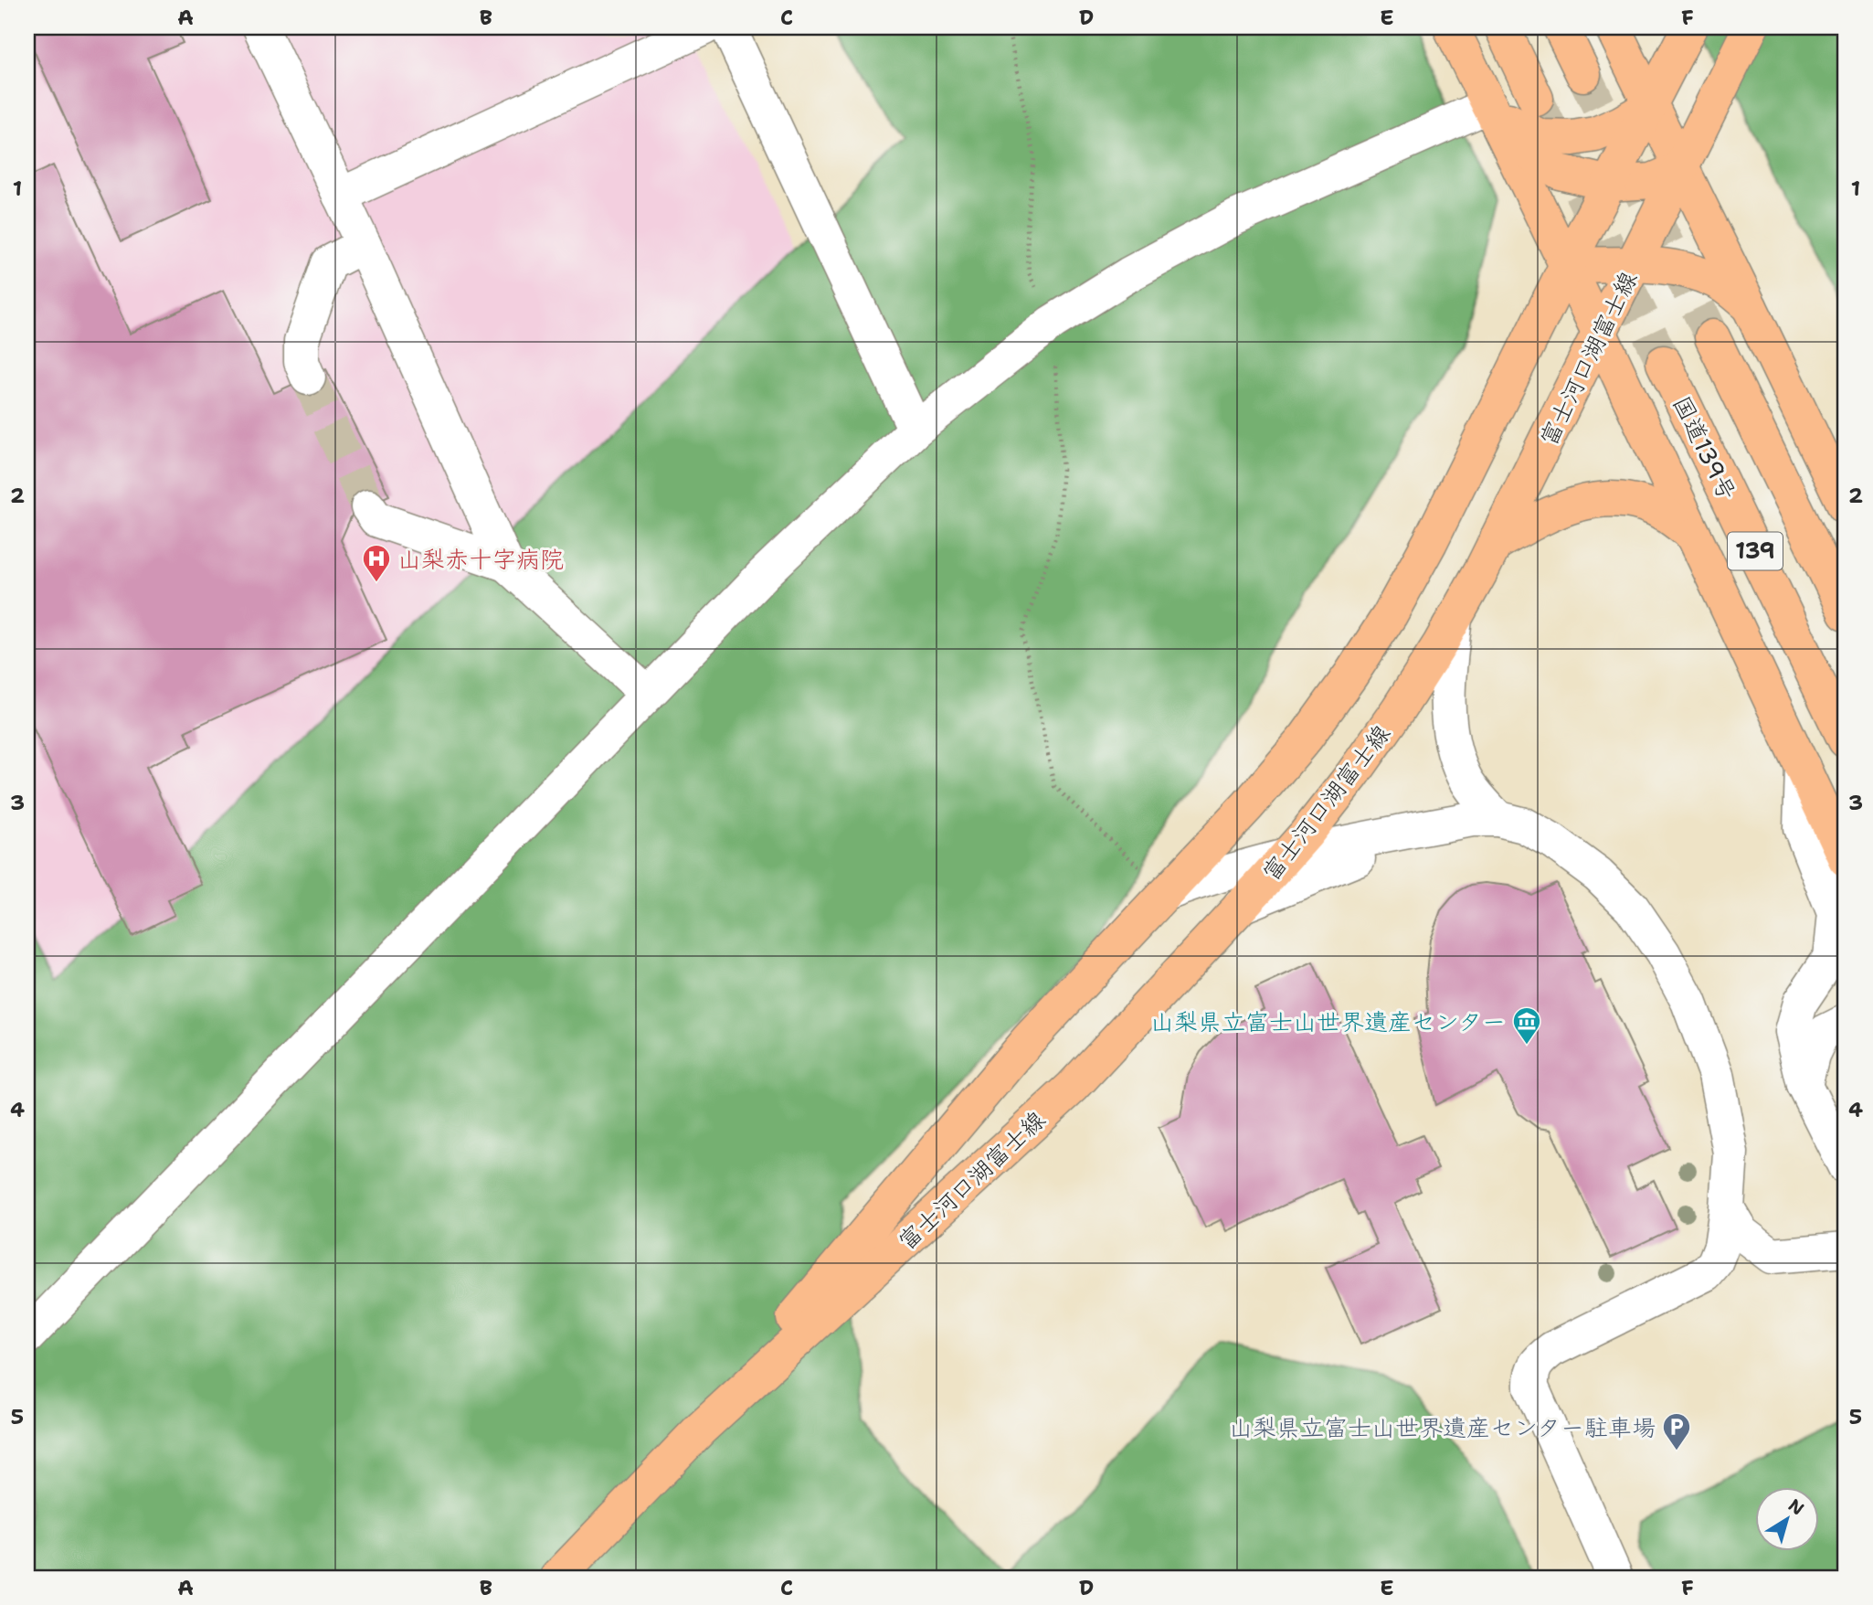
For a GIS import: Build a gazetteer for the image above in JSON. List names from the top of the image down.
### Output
{
  "streets": {
    "main road": ["富士河口湖富士線", "国道139号", "139"]
  },
  "places": {
    "hospital": ["山梨赤十字病院"],
    "museum": ["山梨県立富士山世界遺産センター"],
    "parking": ["山梨県立富士山世界遺産センター駐車場"]
  },
  "north": "top right",
  "grid": {
    "columns": [
      "A",
      "B",
      "C",
      "D",
      "E",
      "F"
    ],
    "rows": [
      "1",
      "2",
      "3",
      "4",
      "5"
    ]
  }
}
